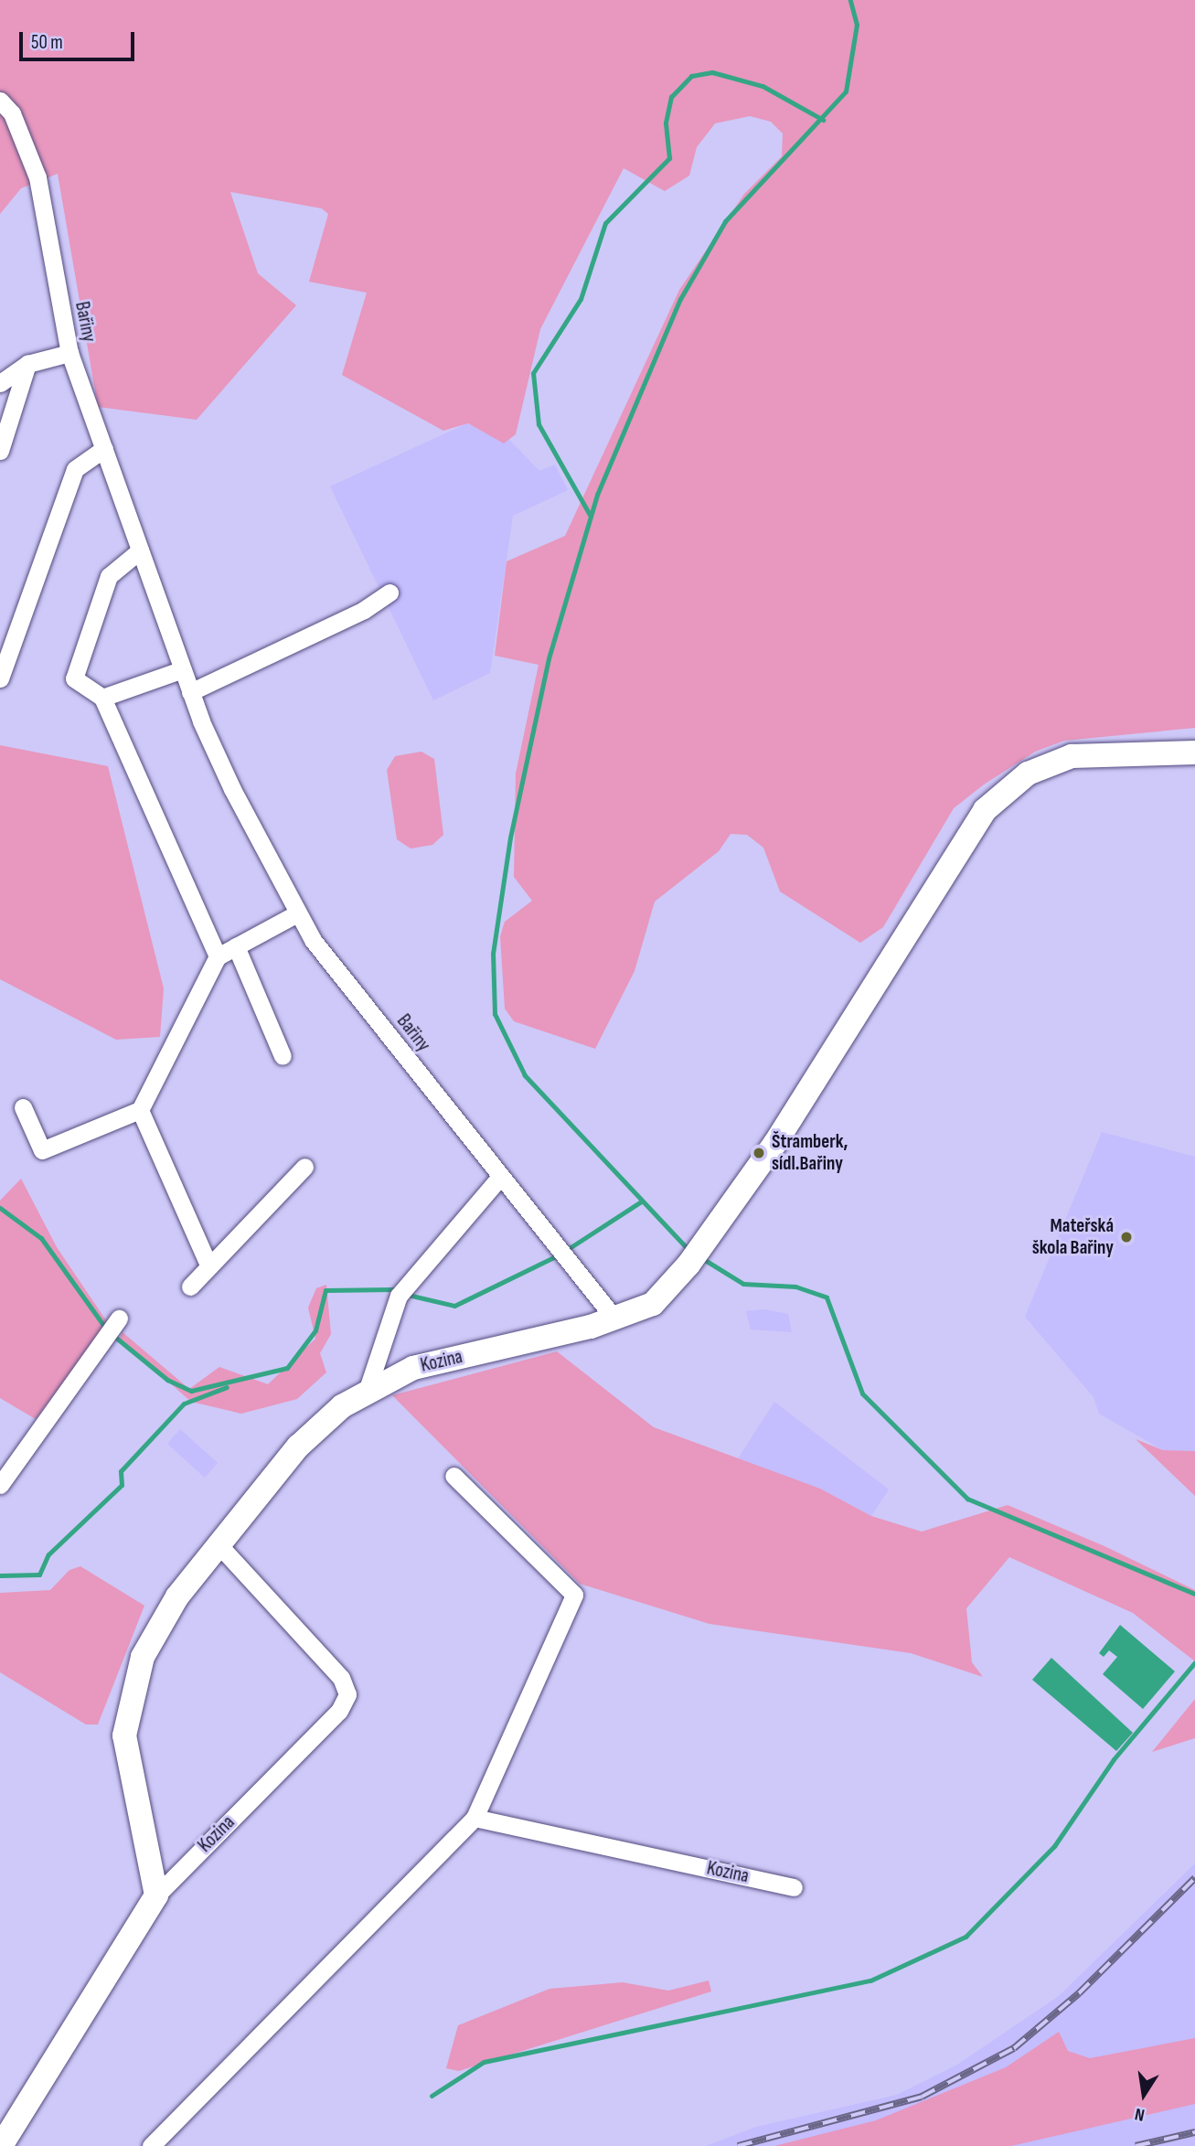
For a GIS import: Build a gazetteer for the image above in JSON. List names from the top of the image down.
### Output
{
  "streets": {
    "main road": ["Kozina"],
    "street": ["Bařiny"]
  },
  "crossings": [
    ["Bařiny", "Kozina"]
  ],
  "places": ["Štramberk, sídl.Bařiny", "Mateřská škola Bařiny"],
  "scale_bar": "50 m",
  "north": "bottom"
}
